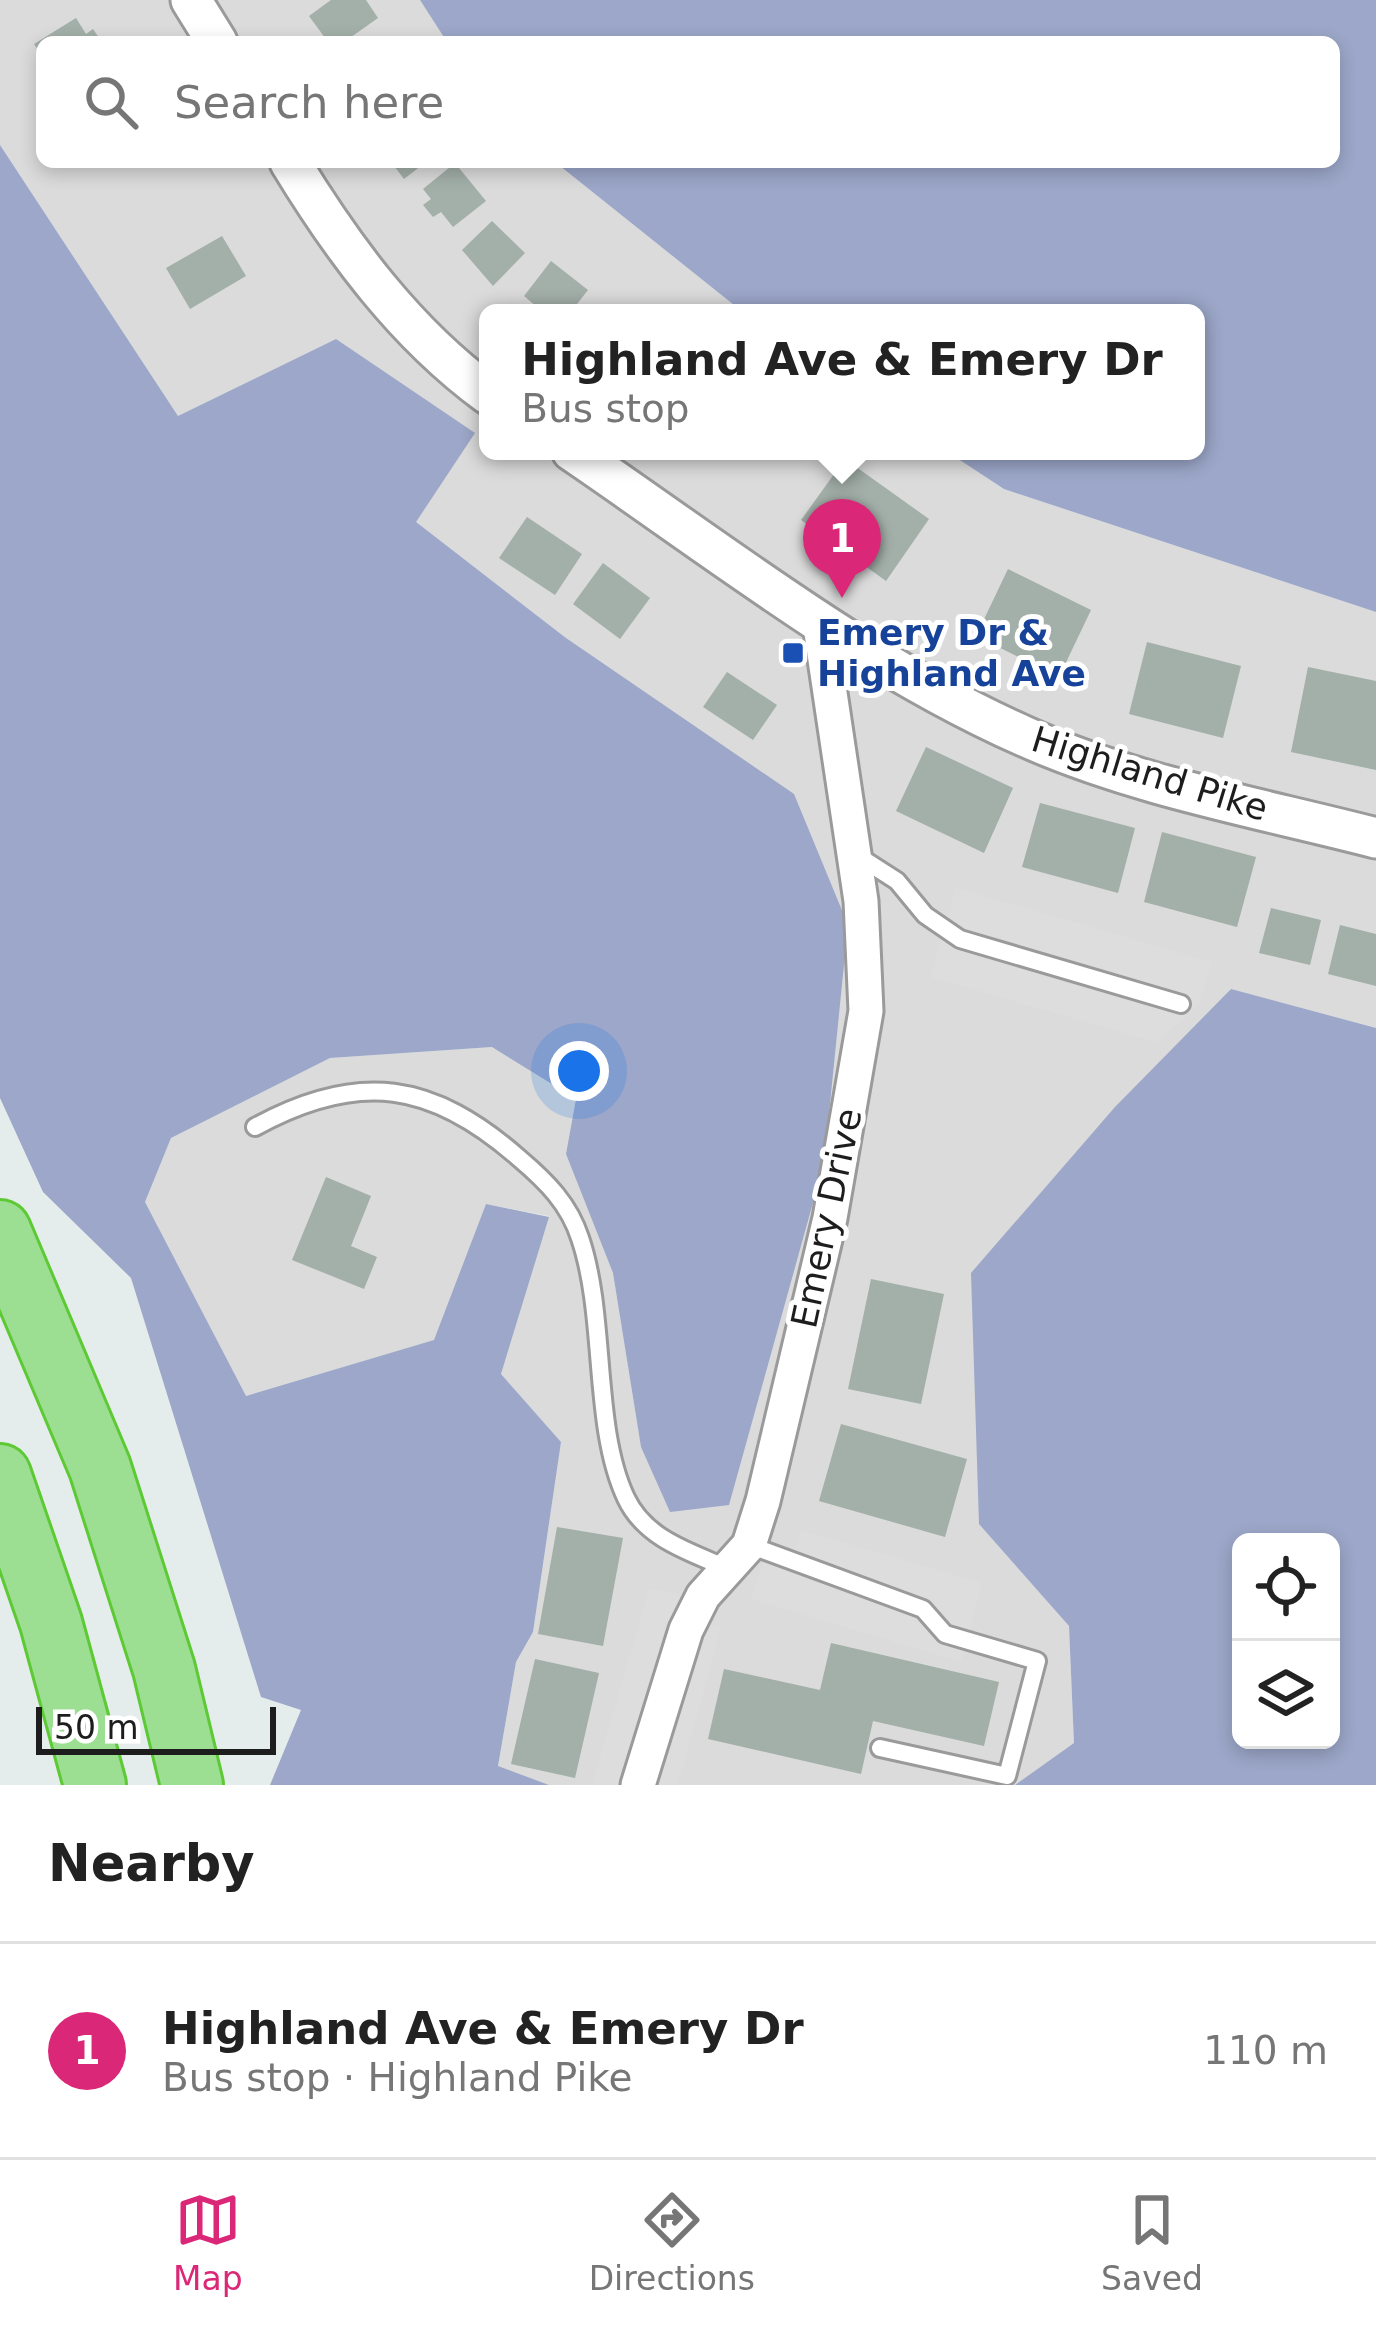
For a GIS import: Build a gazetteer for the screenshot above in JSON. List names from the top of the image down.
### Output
{
  "streets": {
    "street": ["Highland Pike", "Emery Drive"]
  },
  "crossings": [
    ["Highland Pike", "Emery Drive"]
  ],
  "places": {
    "transit": ["Emery Dr & Highland Ave"]
  },
  "scale_bar": "50 m",
  "page": {
    "search": "Search here",
    "popup": ["Highland Ave & Emery Dr", "Bus stop"],
    "pins": "1",
    "scale": "50 m",
    "heading": "Nearby",
    "list": [
      {
        "mark": "1",
        "name": "Highland Ave & Emery Dr",
        "note": "Bus stop · Highland Pike",
        "value": "110 m"
      }
    ],
    "nav": ["Map", "Directions", "Saved"]
  }
}
